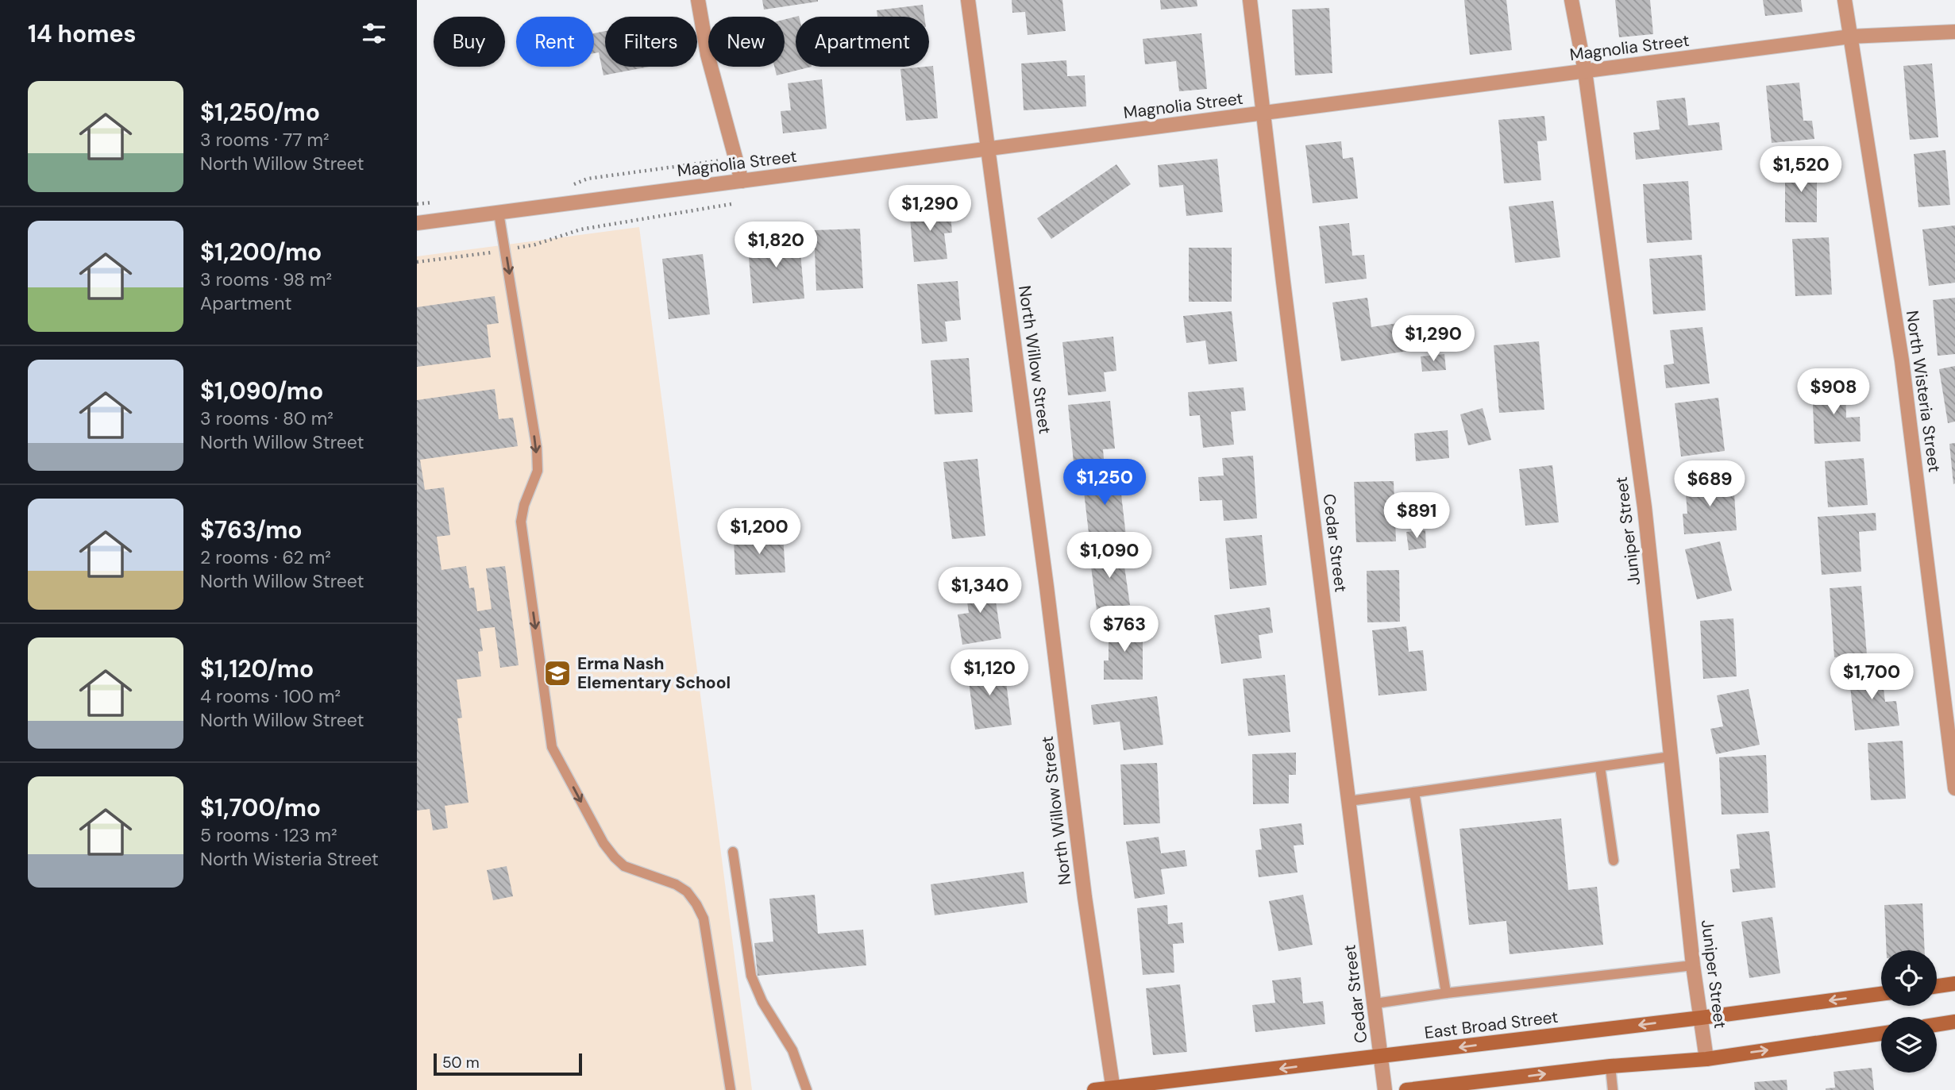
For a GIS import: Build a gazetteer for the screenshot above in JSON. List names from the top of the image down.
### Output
{
  "streets": {
    "main road": ["East Broad Street"],
    "street": [
      "Magnolia Street",
      "North Willow Street",
      "North Wisteria Street",
      "Juniper Street",
      "Cedar Street"
    ]
  },
  "crossings": [
    ["Magnolia Street", "North Willow Street"],
    ["Magnolia Street", "North Wisteria Street"],
    ["Magnolia Street", "Juniper Street"],
    ["Magnolia Street", "Cedar Street"],
    ["North Willow Street", "East Broad Street"],
    ["Juniper Street", "East Broad Street"],
    ["Cedar Street", "East Broad Street"]
  ],
  "places": {
    "school or university": ["Erma Nash Elementary School"]
  },
  "scale_bar": "50 m",
  "page": {
    "heading": "14 homes",
    "chip": [
      "Buy",
      "Rent",
      "Filters",
      "New",
      "Apartment"
    ],
    "list": [
      {
        "name": "$1,250/mo",
        "note": "3 rooms · 77 m² · North Willow Street"
      },
      {
        "name": "$1,200/mo",
        "note": "3 rooms · 98 m² · Apartment"
      },
      {
        "name": "$1,090/mo",
        "note": "3 rooms · 80 m² · North Willow Street"
      },
      {
        "name": "$763/mo",
        "note": "2 rooms · 62 m² · North Willow Street"
      },
      {
        "name": "$1,120/mo",
        "note": "4 rooms · 100 m² · North Willow Street"
      },
      {
        "name": "$1,700/mo",
        "note": "5 rooms · 123 m² · North Wisteria Street"
      }
    ],
    "price": [
      "$1,520",
      "$1,290",
      "$1,820",
      "$1,290",
      "$908",
      "$1,250",
      "$689",
      "$891",
      "$1,200",
      "$1,090",
      "$1,340",
      "$763",
      "$1,120",
      "$1,700"
    ],
    "scale": "50 m"
  }
}
